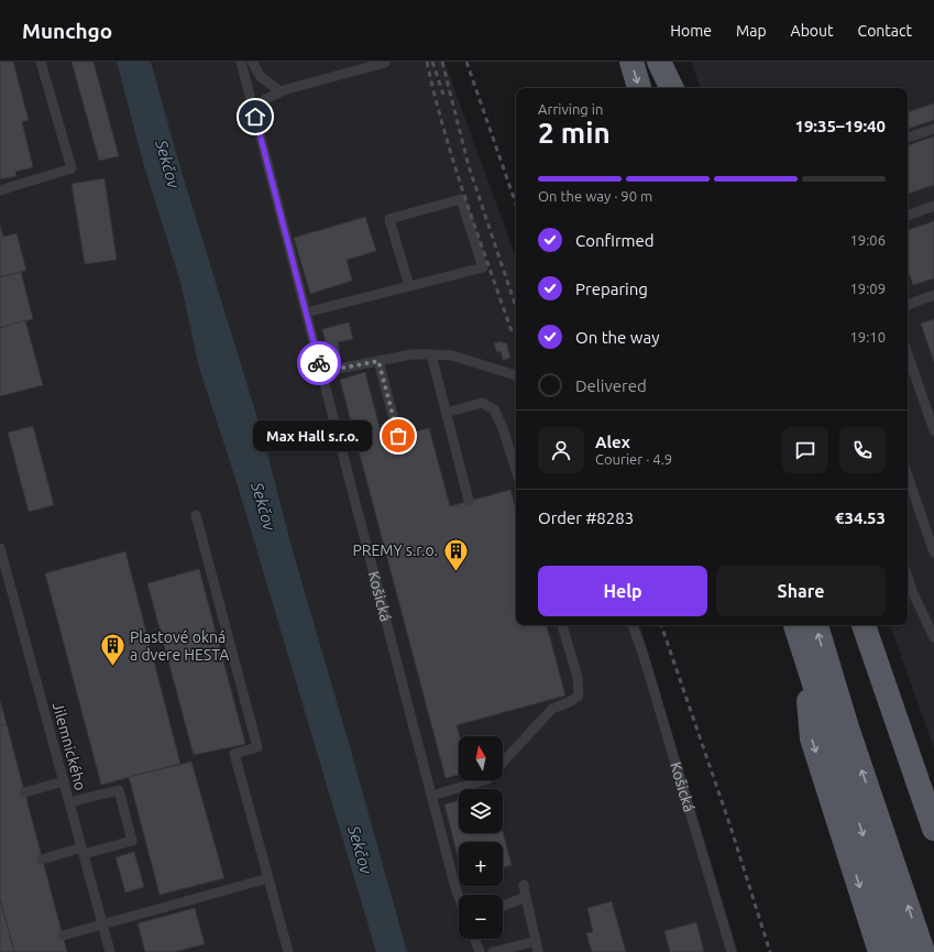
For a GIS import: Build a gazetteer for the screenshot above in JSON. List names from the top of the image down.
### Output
{
  "streets": {
    "lane": ["Košická", "Jilemnického"]
  },
  "water": ["Sekčov"],
  "places": {
    "other": ["Max Hall s.r.o."],
    "building": ["PREMY s.r.o.", "Plastové okná a dvere HESTA"]
  },
  "north": "top",
  "page": {
    "header": "Munchgo",
    "nav": [
      "Home",
      "Map",
      "About",
      "Contact"
    ],
    "heading": ["2 min", "Arriving in", "19:35–19:40"],
    "panel": [
      "Alex",
      "Courier · 4.9",
      "Order #8283",
      "€34.53"
    ],
    "bar": "On the way · 90 m",
    "list": [
      ["Confirmed", "19:06"],
      ["Preparing", "19:09"],
      ["On the way", "19:10"],
      "Delivered"
    ],
    "bubble": "Max Hall s.r.o.",
    "buttons": ["Help", "Share"],
    "map_buttons": ["+", "−"]
  }
}
